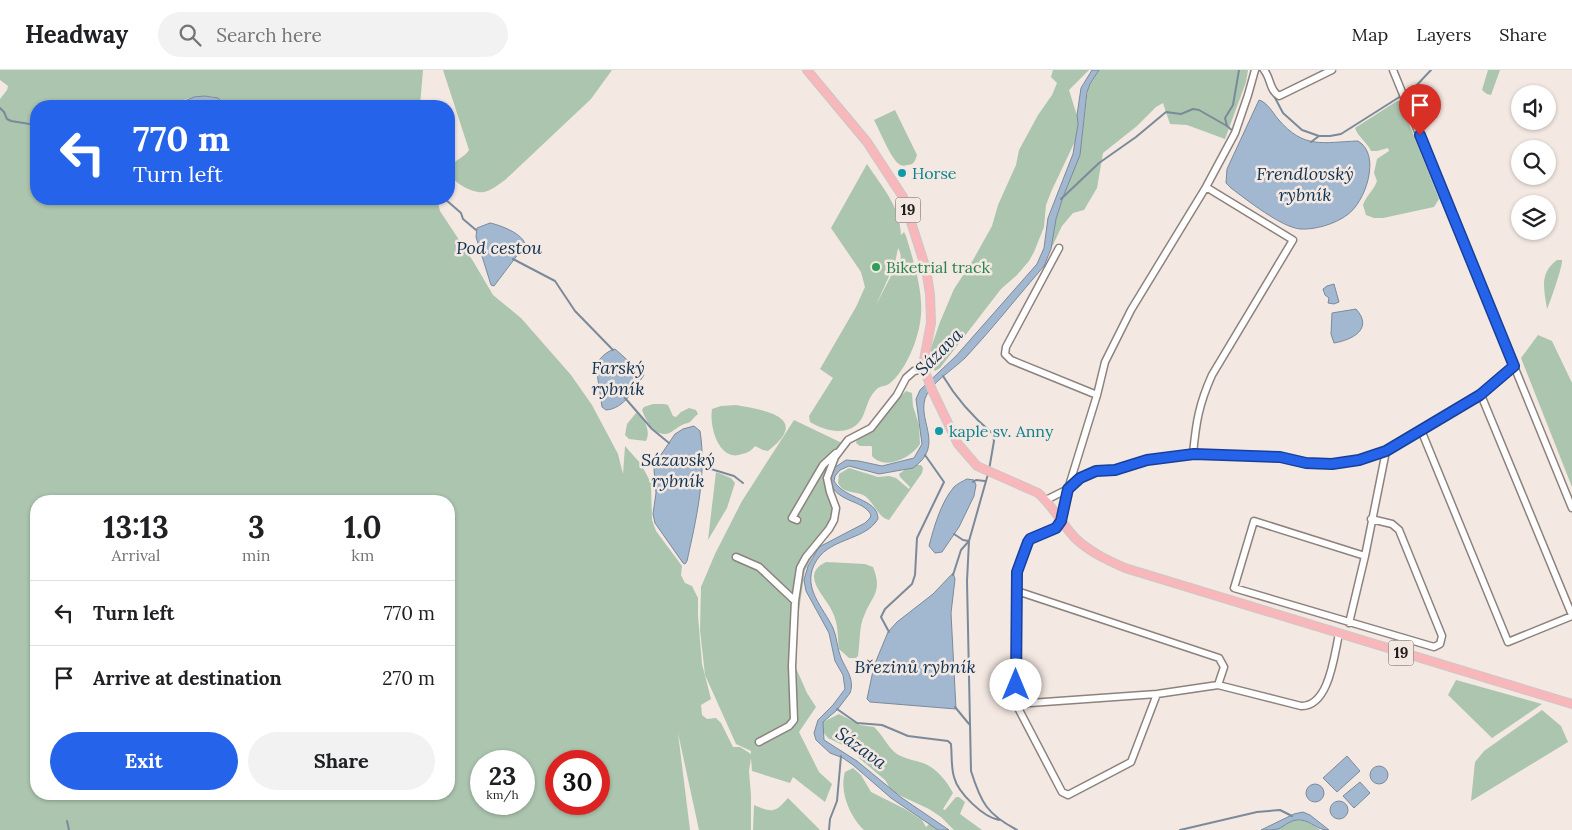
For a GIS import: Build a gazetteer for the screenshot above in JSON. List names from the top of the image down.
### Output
{
  "streets": {
    "main road": ["19"]
  },
  "water": [
    "Frendlovský rybník",
    "Pod cestou",
    "Sázava",
    "Farský rybník",
    "Sázavský rybník",
    "Březinů rybník"
  ],
  "places": ["Horse", "Biketrial track", "kaple sv. Anny"],
  "page": {
    "header": "Headway",
    "search": "Search here",
    "nav": ["Map", "Layers", "Share"],
    "turn": ["770 m", "Turn left"],
    "eta": [
      "13:13",
      "Arrival",
      "3",
      "min",
      "1.0",
      "km"
    ],
    "list": [
      {
        "name": "Turn left",
        "value": "770 m"
      },
      {
        "name": "Arrive at destination",
        "value": "270 m"
      }
    ],
    "buttons": ["Exit", "Share"],
    "speed": "23 km/h",
    "limit": "30"
  }
}
